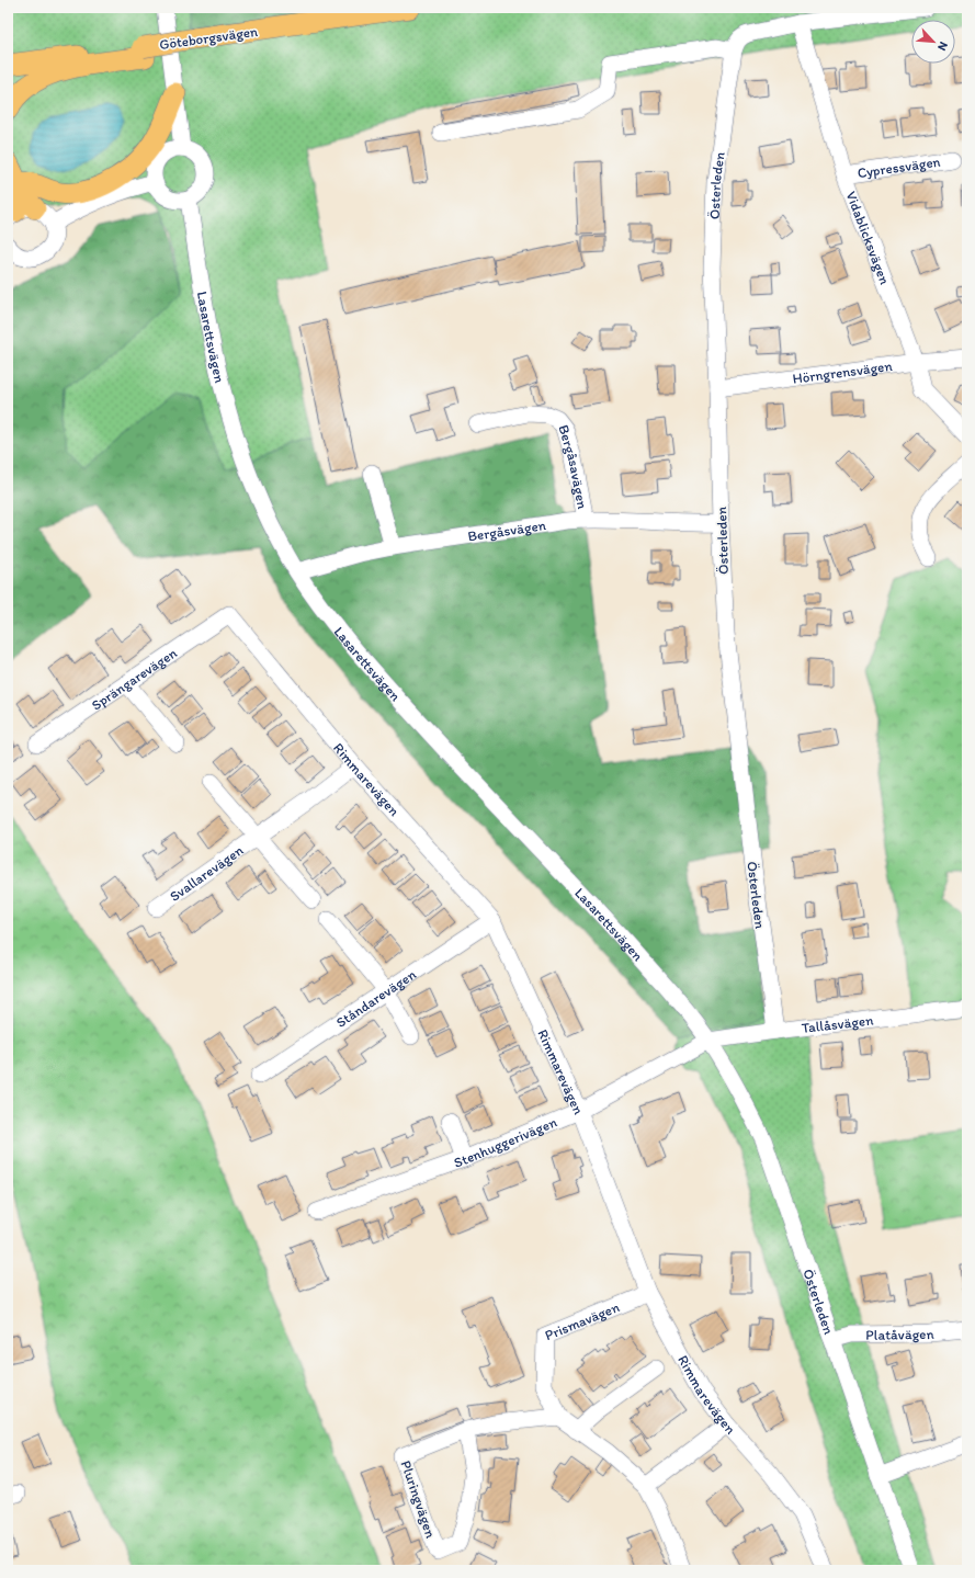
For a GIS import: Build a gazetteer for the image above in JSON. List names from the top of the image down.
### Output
{
  "streets": {
    "main road": ["Göteborgsvägen"],
    "street": [
      "Cypressvägen",
      "Österleden",
      "Vidablicksvägen",
      "Lasarettsvägen",
      "Hörngrensvägen",
      "Bergåsavägen",
      "Bergåsvägen",
      "Sprängarevägen",
      "Rimmarevägen",
      "Svallarevägen",
      "Ståndarevägen",
      "Tallåsvägen",
      "Stenhuggerivägen",
      "Prismavägen",
      "Platåvägen",
      "Pluringvägen"
    ]
  },
  "crossings": [
    ["Cypressvägen", "Vidablicksvägen"],
    ["Österleden", "Lasarettsvägen"],
    ["Österleden", "Hörngrensvägen"],
    ["Österleden", "Bergåsvägen"],
    ["Österleden", "Tallåsvägen"],
    ["Österleden", "Stenhuggerivägen"],
    ["Österleden", "Platåvägen"],
    ["Vidablicksvägen", "Hörngrensvägen"],
    ["Lasarettsvägen", "Bergåsvägen"],
    ["Lasarettsvägen", "Tallåsvägen"],
    ["Lasarettsvägen", "Stenhuggerivägen"],
    ["Bergåsavägen", "Bergåsvägen"],
    ["Sprängarevägen", "Rimmarevägen"],
    ["Rimmarevägen", "Svallarevägen"],
    ["Rimmarevägen", "Ståndarevägen"],
    ["Rimmarevägen", "Stenhuggerivägen"],
    ["Rimmarevägen", "Prismavägen"],
    ["Tallåsvägen", "Stenhuggerivägen"],
    ["Prismavägen", "Pluringvägen"]
  ],
  "north": "bottom right"
}
